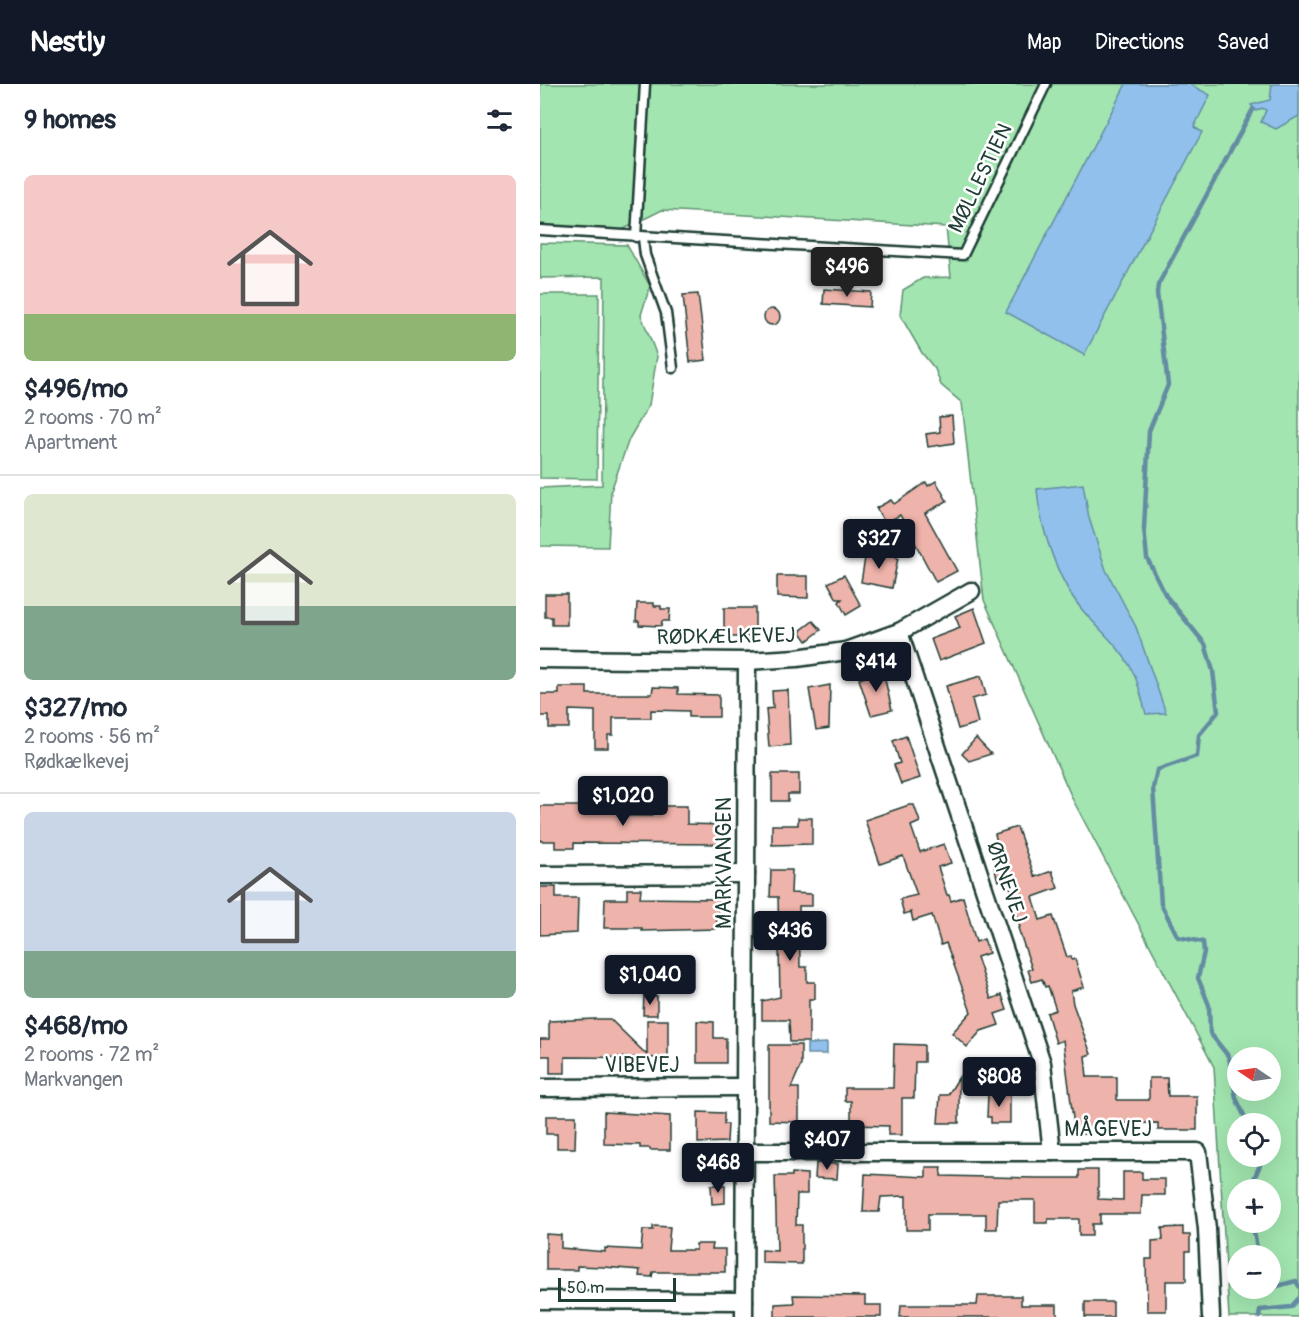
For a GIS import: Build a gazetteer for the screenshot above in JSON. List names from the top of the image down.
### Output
{
  "streets": {
    "street": [
      "RØDKÆLKEVEJ",
      "MARKVANGEN",
      "ØRNEVEJ",
      "VIBEVEJ",
      "MÅGEVEJ"
    ],
    "lane": ["MØLLESTIEN"]
  },
  "crossings": [
    ["RØDKÆLKEVEJ", "MARKVANGEN"],
    ["RØDKÆLKEVEJ", "ØRNEVEJ"],
    ["MARKVANGEN", "VIBEVEJ"],
    ["MARKVANGEN", "MÅGEVEJ"],
    ["ØRNEVEJ", "MÅGEVEJ"]
  ],
  "scale_bar": "50 m",
  "north": "left",
  "page": {
    "header": "Nestly",
    "nav": ["Map", "Directions", "Saved"],
    "heading": "9 homes",
    "list": [
      {
        "name": "$496/mo",
        "note": "2 rooms · 70 m² · Apartment"
      },
      {
        "name": "$327/mo",
        "note": "2 rooms · 56 m² · Rødkælkevej"
      },
      {
        "name": "$468/mo",
        "note": "2 rooms · 72 m² · Markvangen"
      }
    ],
    "price": [
      "$496",
      "$327",
      "$414",
      "$1,020",
      "$436",
      "$1,040",
      "$808",
      "$407",
      "$468"
    ],
    "map_buttons": ["+", "−"],
    "scale": "50 m"
  }
}
